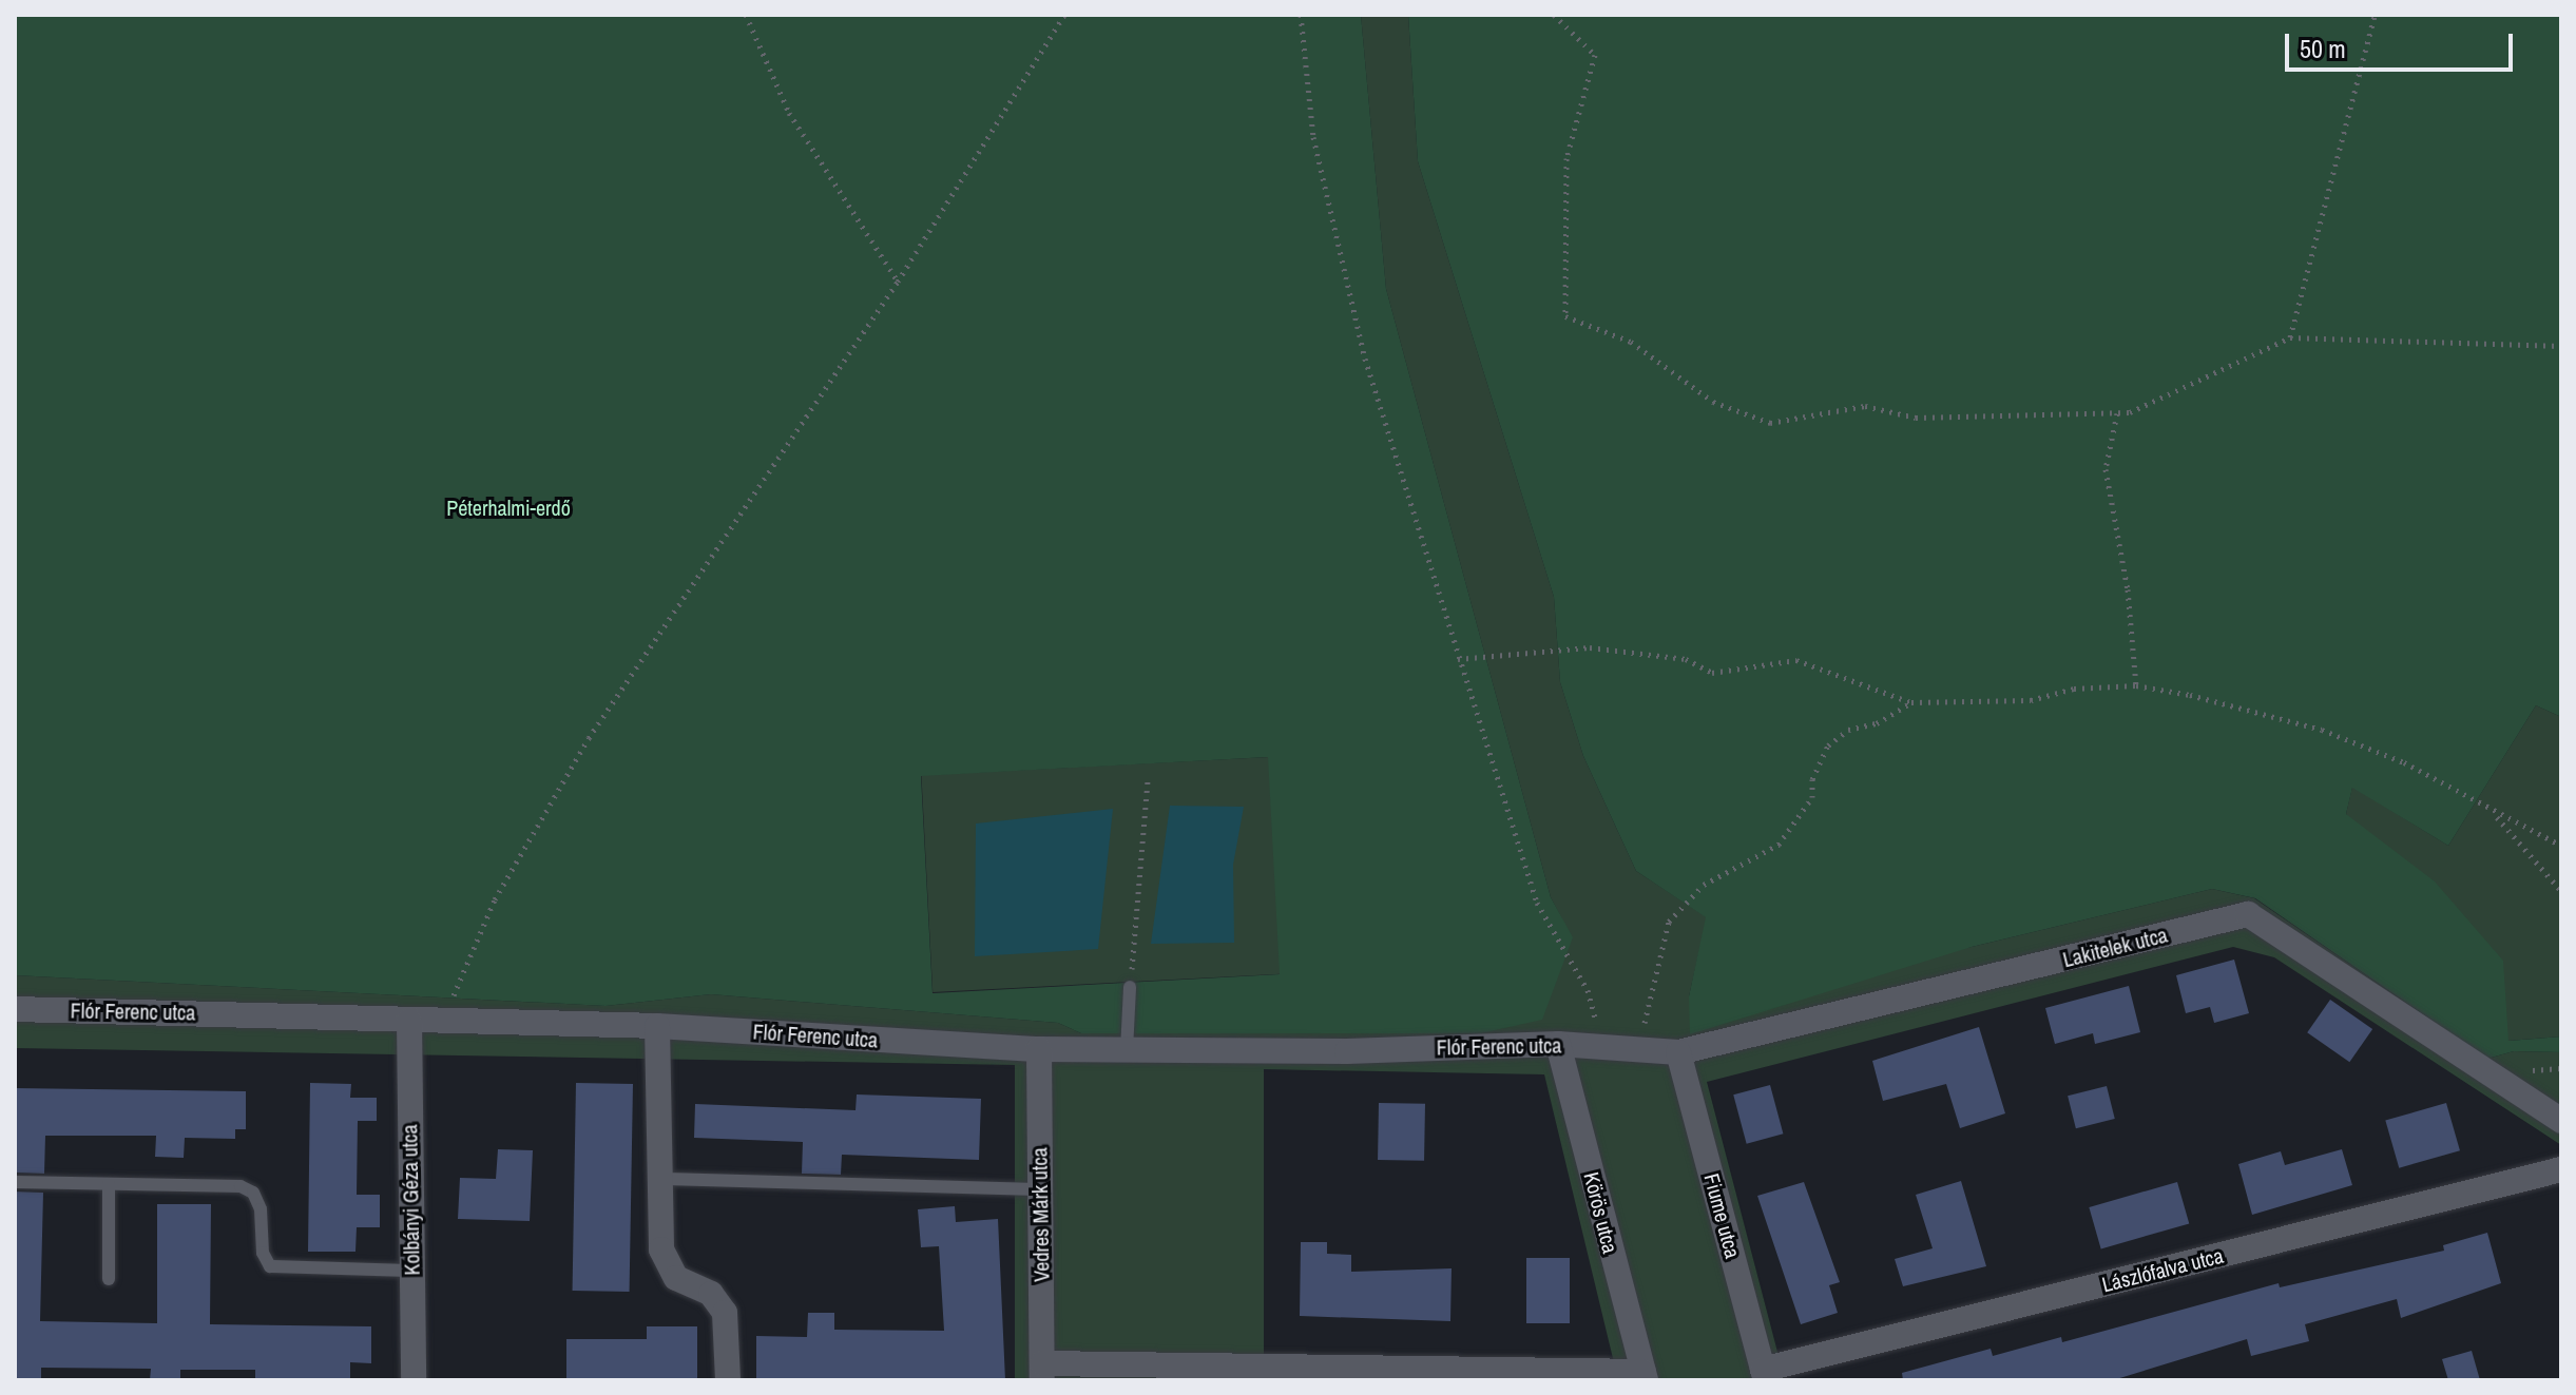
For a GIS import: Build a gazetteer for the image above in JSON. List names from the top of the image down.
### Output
{
  "streets": {
    "street": [
      "Lakitelek utca",
      "Flór Ferenc utca",
      "Kolbányi Géza utca",
      "Körös utca",
      "Vedres Márk utca",
      "Fiume utca",
      "Lászlófalva utca"
    ]
  },
  "crossings": [
    ["Lakitelek utca", "Flór Ferenc utca"],
    ["Lakitelek utca", "Fiume utca"],
    ["Flór Ferenc utca", "Kolbányi Géza utca"],
    ["Flór Ferenc utca", "Körös utca"],
    ["Flór Ferenc utca", "Vedres Márk utca"],
    ["Fiume utca", "Lászlófalva utca"]
  ],
  "parks": ["Péterhalmi-erdő"],
  "scale_bar": "50 m"
}
